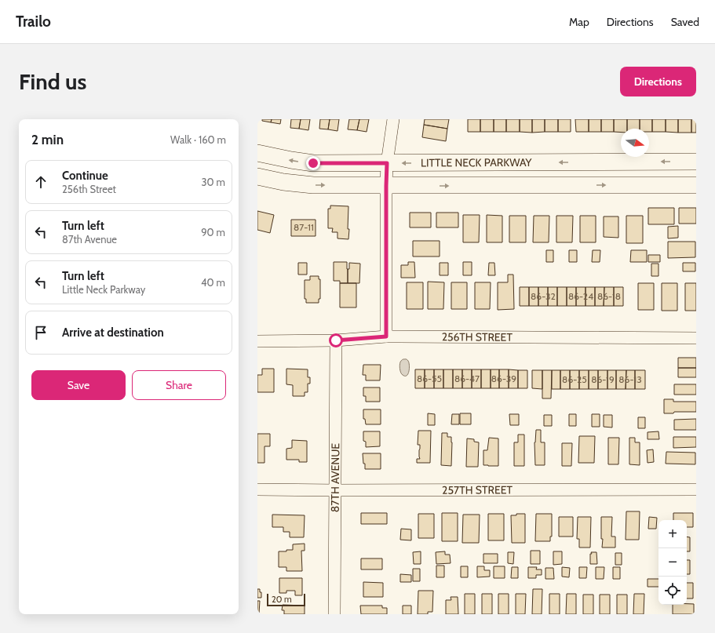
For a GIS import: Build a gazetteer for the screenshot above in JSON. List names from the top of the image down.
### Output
{
  "streets": {
    "main road": ["LITTLE NECK PARKWAY"],
    "street": ["256TH STREET", "87TH AVENUE", "257TH STREET"]
  },
  "crossings": [
    ["256TH STREET", "87TH AVENUE"],
    ["87TH AVENUE", "257TH STREET"]
  ],
  "house_numbers": [
    "87-11",
    "86-32",
    "86-24",
    "86-18",
    "86-55",
    "86-47",
    "86-39",
    "86-25",
    "86-19",
    "86-13"
  ],
  "scale_bar": "20 m",
  "north": "right",
  "page": {
    "header": "Trailo",
    "nav": ["Map", "Directions", "Saved"],
    "buttons": [
      "Directions",
      ["Save", "Share"]
    ],
    "title": "Find us",
    "heading": ["2 min", "Walk · 160 m"],
    "list": [
      ["Continue", "256th Street", "30 m"],
      ["Turn left", "87th Avenue", "90 m"],
      ["Turn left", "Little Neck Parkway", "40 m"],
      "Arrive at destination"
    ],
    "map_buttons": ["+", "−"],
    "scale": "20 m"
  }
}
